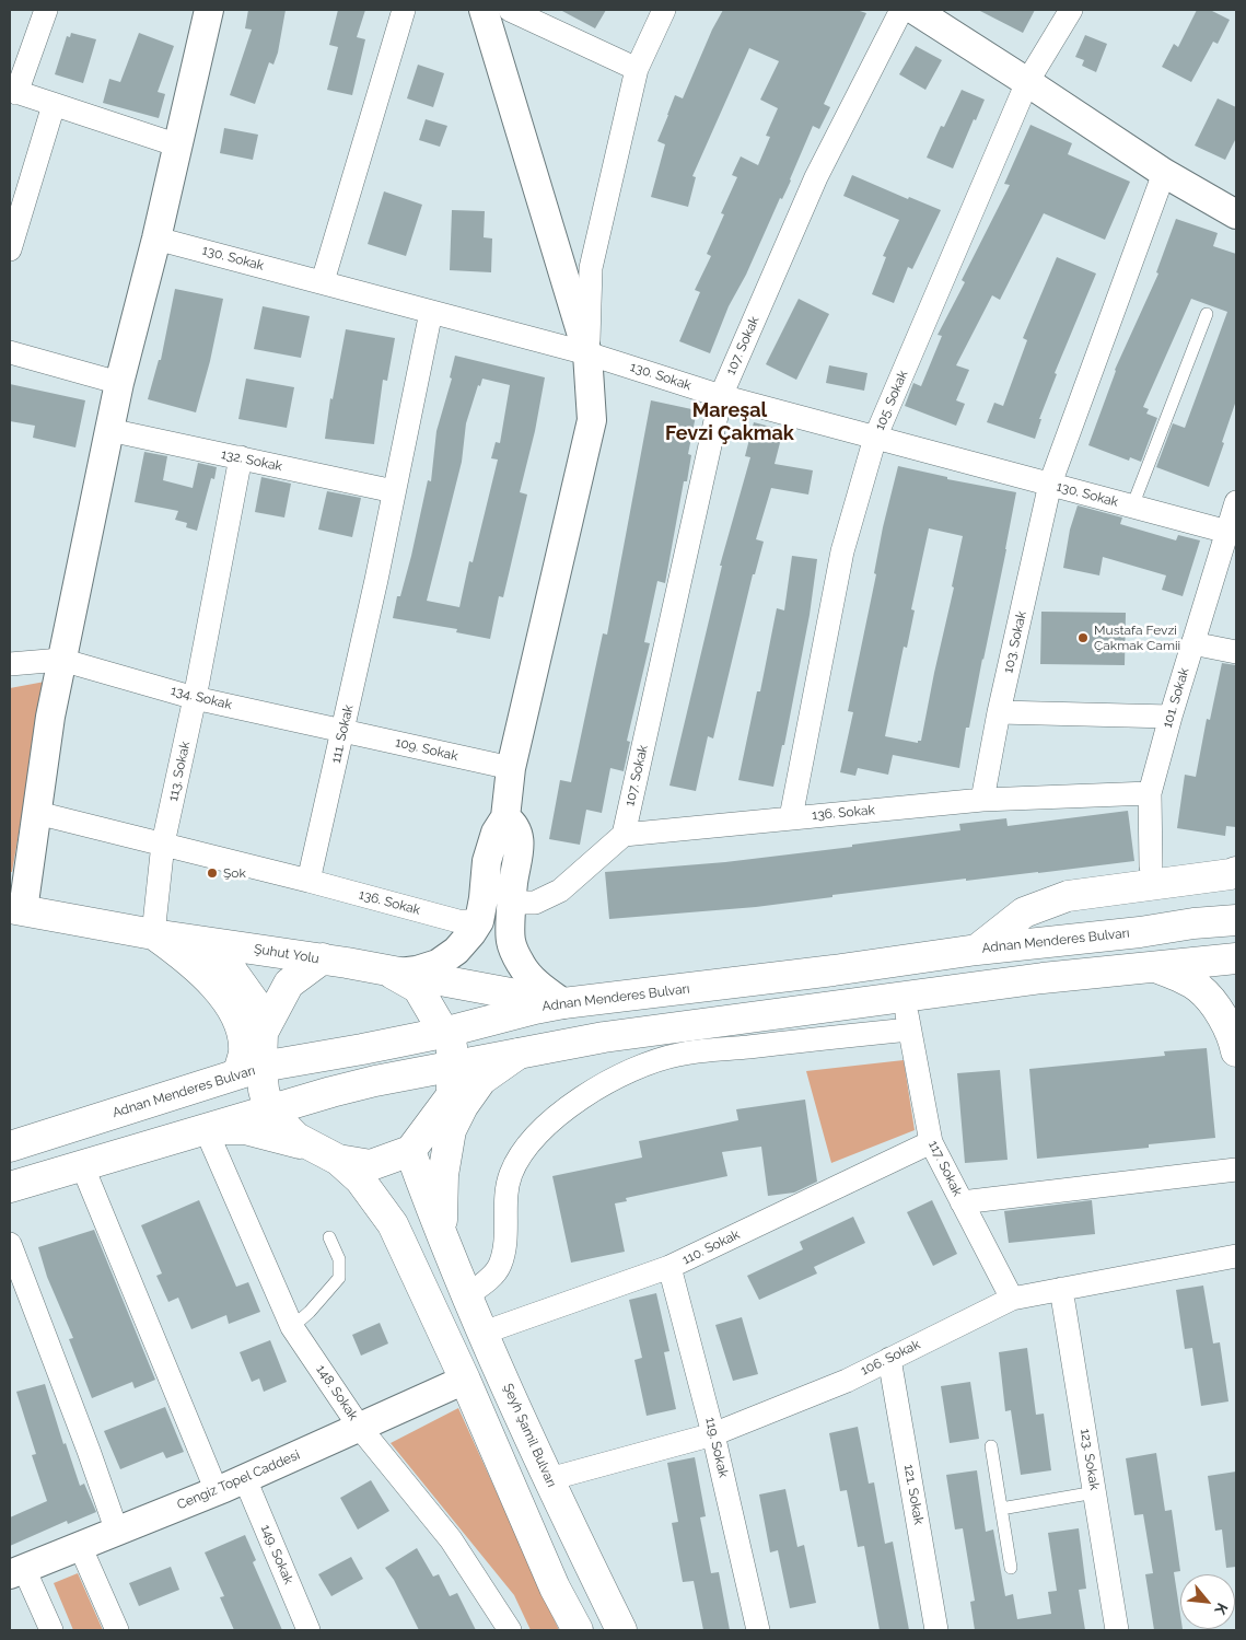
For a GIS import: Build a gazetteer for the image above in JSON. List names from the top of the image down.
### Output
{
  "streets": {
    "main road": ["Adnan Menderes Bulvarı", "Şuhut Yolu", "Şeyh Şamil Bulvarı"],
    "street": [
      "130. Sokak",
      "107. Sokak",
      "105. Sokak",
      "132. Sokak",
      "103. Sokak",
      "134. Sokak",
      "101. Sokak",
      "111. Sokak",
      "109. Sokak",
      "113. Sokak",
      "136. Sokak",
      "117. Sokak",
      "110. Sokak",
      "106. Sokak",
      "148. Sokak",
      "119. Sokak",
      "123. Sokak",
      "Cengiz Topel Caddesi",
      "121. Sokak",
      "149. Sokak"
    ]
  },
  "crossings": [
    ["130. Sokak", "107. Sokak"],
    ["130. Sokak", "105. Sokak"],
    ["130. Sokak", "103. Sokak"],
    ["130. Sokak", "101. Sokak"],
    ["130. Sokak", "111. Sokak"],
    ["107. Sokak", "136. Sokak"],
    ["105. Sokak", "136. Sokak"],
    ["132. Sokak", "111. Sokak"],
    ["132. Sokak", "113. Sokak"],
    ["103. Sokak", "136. Sokak"],
    ["134. Sokak", "111. Sokak"],
    ["134. Sokak", "109. Sokak"],
    ["134. Sokak", "113. Sokak"],
    ["101. Sokak", "136. Sokak"],
    ["111. Sokak", "109. Sokak"],
    ["111. Sokak", "136. Sokak"],
    ["113. Sokak", "Şuhut Yolu"],
    ["Adnan Menderes Bulvarı", "Şuhut Yolu"],
    ["117. Sokak", "110. Sokak"],
    ["117. Sokak", "106. Sokak"],
    ["110. Sokak", "Şeyh Şamil Bulvarı"],
    ["110. Sokak", "119. Sokak"],
    ["106. Sokak", "Şeyh Şamil Bulvarı"],
    ["106. Sokak", "119. Sokak"],
    ["106. Sokak", "123. Sokak"],
    ["106. Sokak", "121. Sokak"],
    ["148. Sokak", "Cengiz Topel Caddesi"],
    ["Cengiz Topel Caddesi", "149. Sokak"]
  ],
  "districts": ["Mareşal Fevzi Çakmak"],
  "places": ["Mustafa Fevzi Çakmak Camii", "Şok"],
  "north": "bottom right"
}
